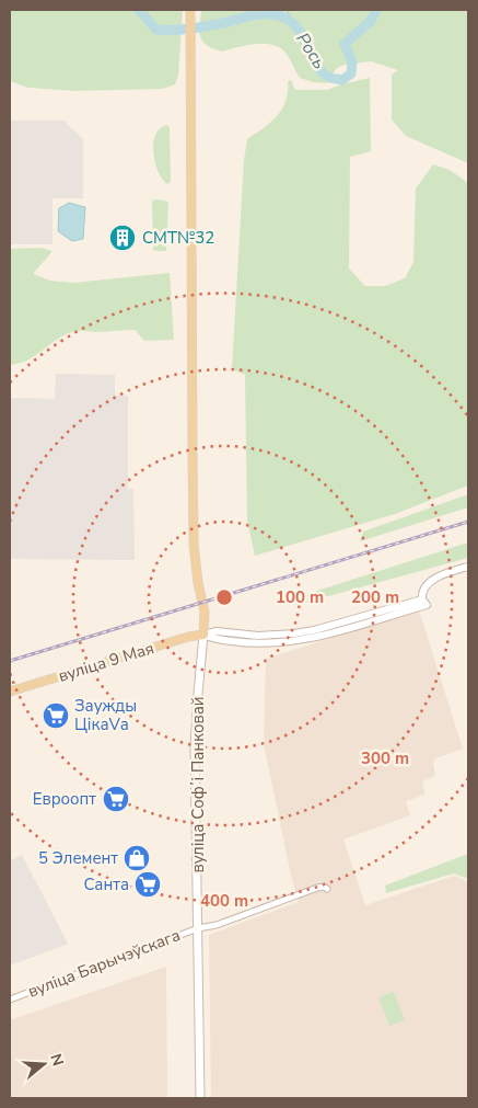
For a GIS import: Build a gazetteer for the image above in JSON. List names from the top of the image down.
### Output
{
  "streets": {
    "main road": ["вуліца 9 Мая", "вуліца Софʼі Панковай"],
    "street": ["вуліца Барычэўскага"]
  },
  "crossings": [
    ["вуліца 9 Мая", "вуліца Софʼі Панковай"],
    ["вуліца Софʼі Панковай", "вуліца Барычэўскага"]
  ],
  "water": ["Рось"],
  "places": {
    "building": ["СМТ№32"],
    "supermarket": ["Заужды ЦікаVа", "Евроопт", "Санта"],
    "shop": ["5 Элемент"]
  },
  "north": "right",
  "rings": [
    "100 m",
    "200 m",
    "300 m",
    "400 m"
  ]
}
